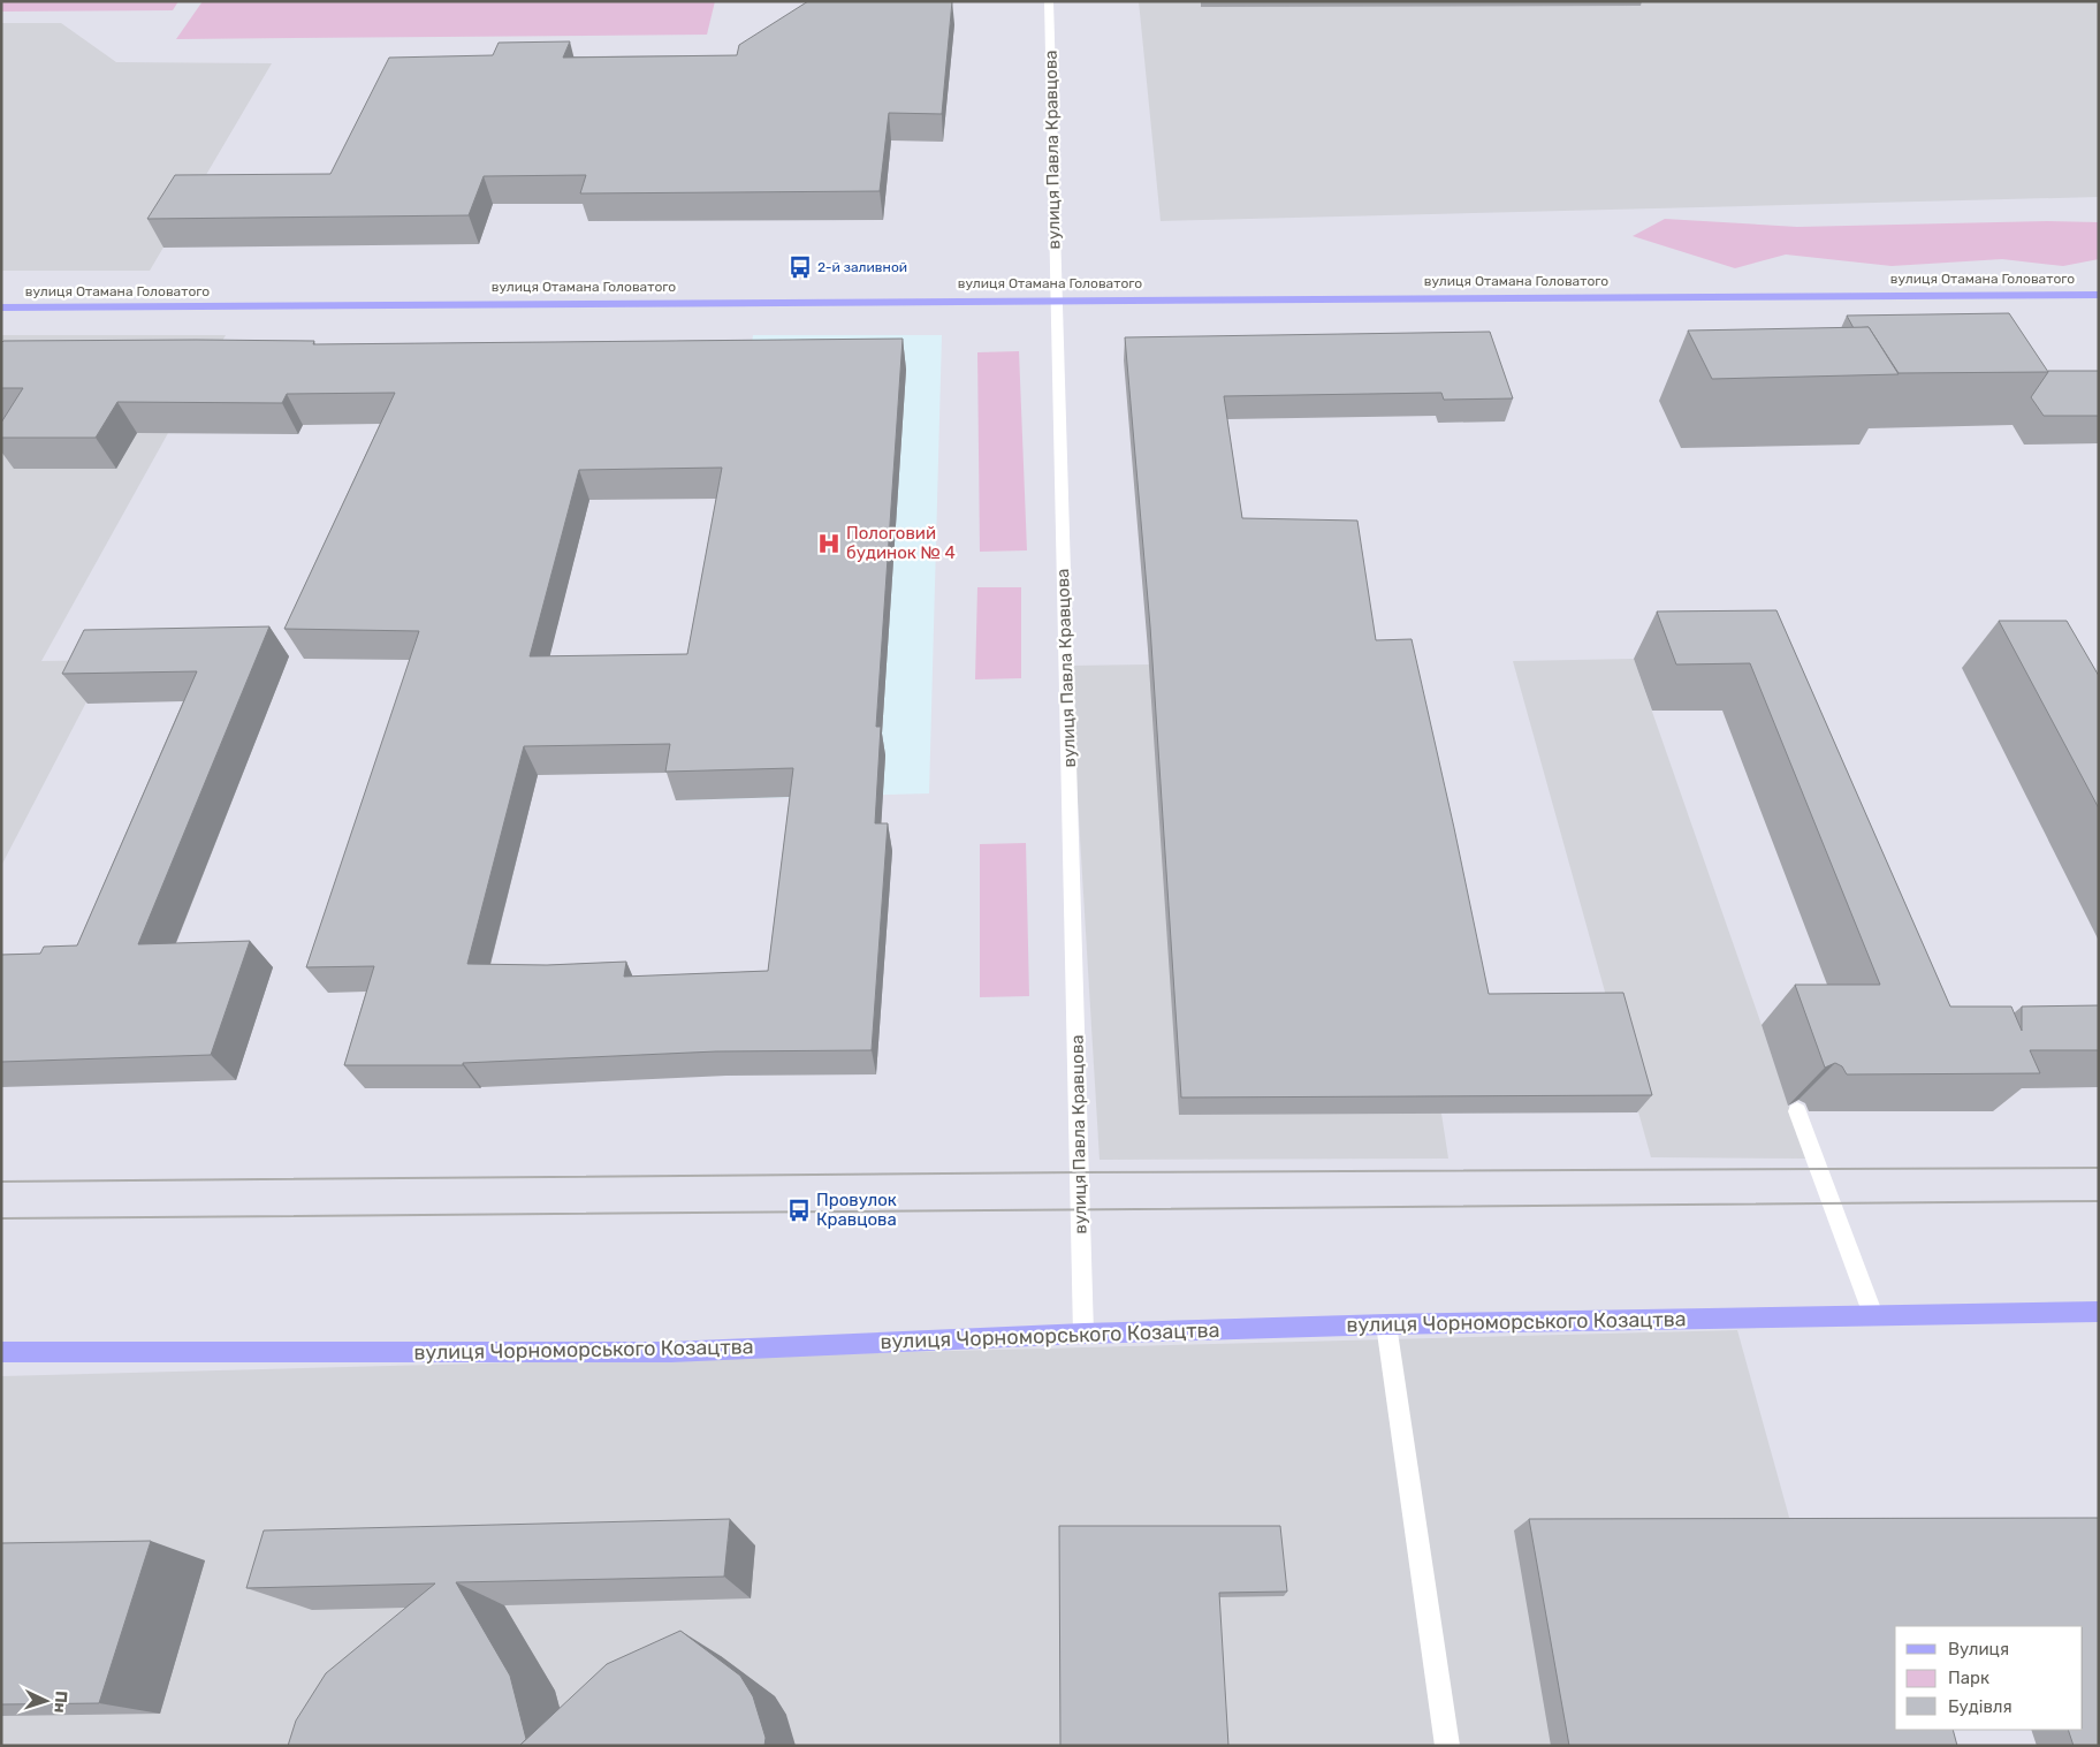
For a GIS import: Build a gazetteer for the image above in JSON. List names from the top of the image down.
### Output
{
  "streets": {
    "main road": ["вулиця Отамана Головатого", "вулиця Чорноморського Козацтва"],
    "lane": ["вулиця Павла Кравцова"]
  },
  "crossings": [
    ["вулиця Павла Кравцова", "вулиця Отамана Головатого"],
    ["вулиця Павла Кравцова", "вулиця Чорноморського Козацтва"]
  ],
  "places": {
    "bus stop": ["2-й заливной", "Провулок Кравцова"],
    "hospital": ["Пологовий будинок № 4"]
  },
  "legend": ["Вулиця", "Парк", "Будівля"],
  "north": "right"
}
